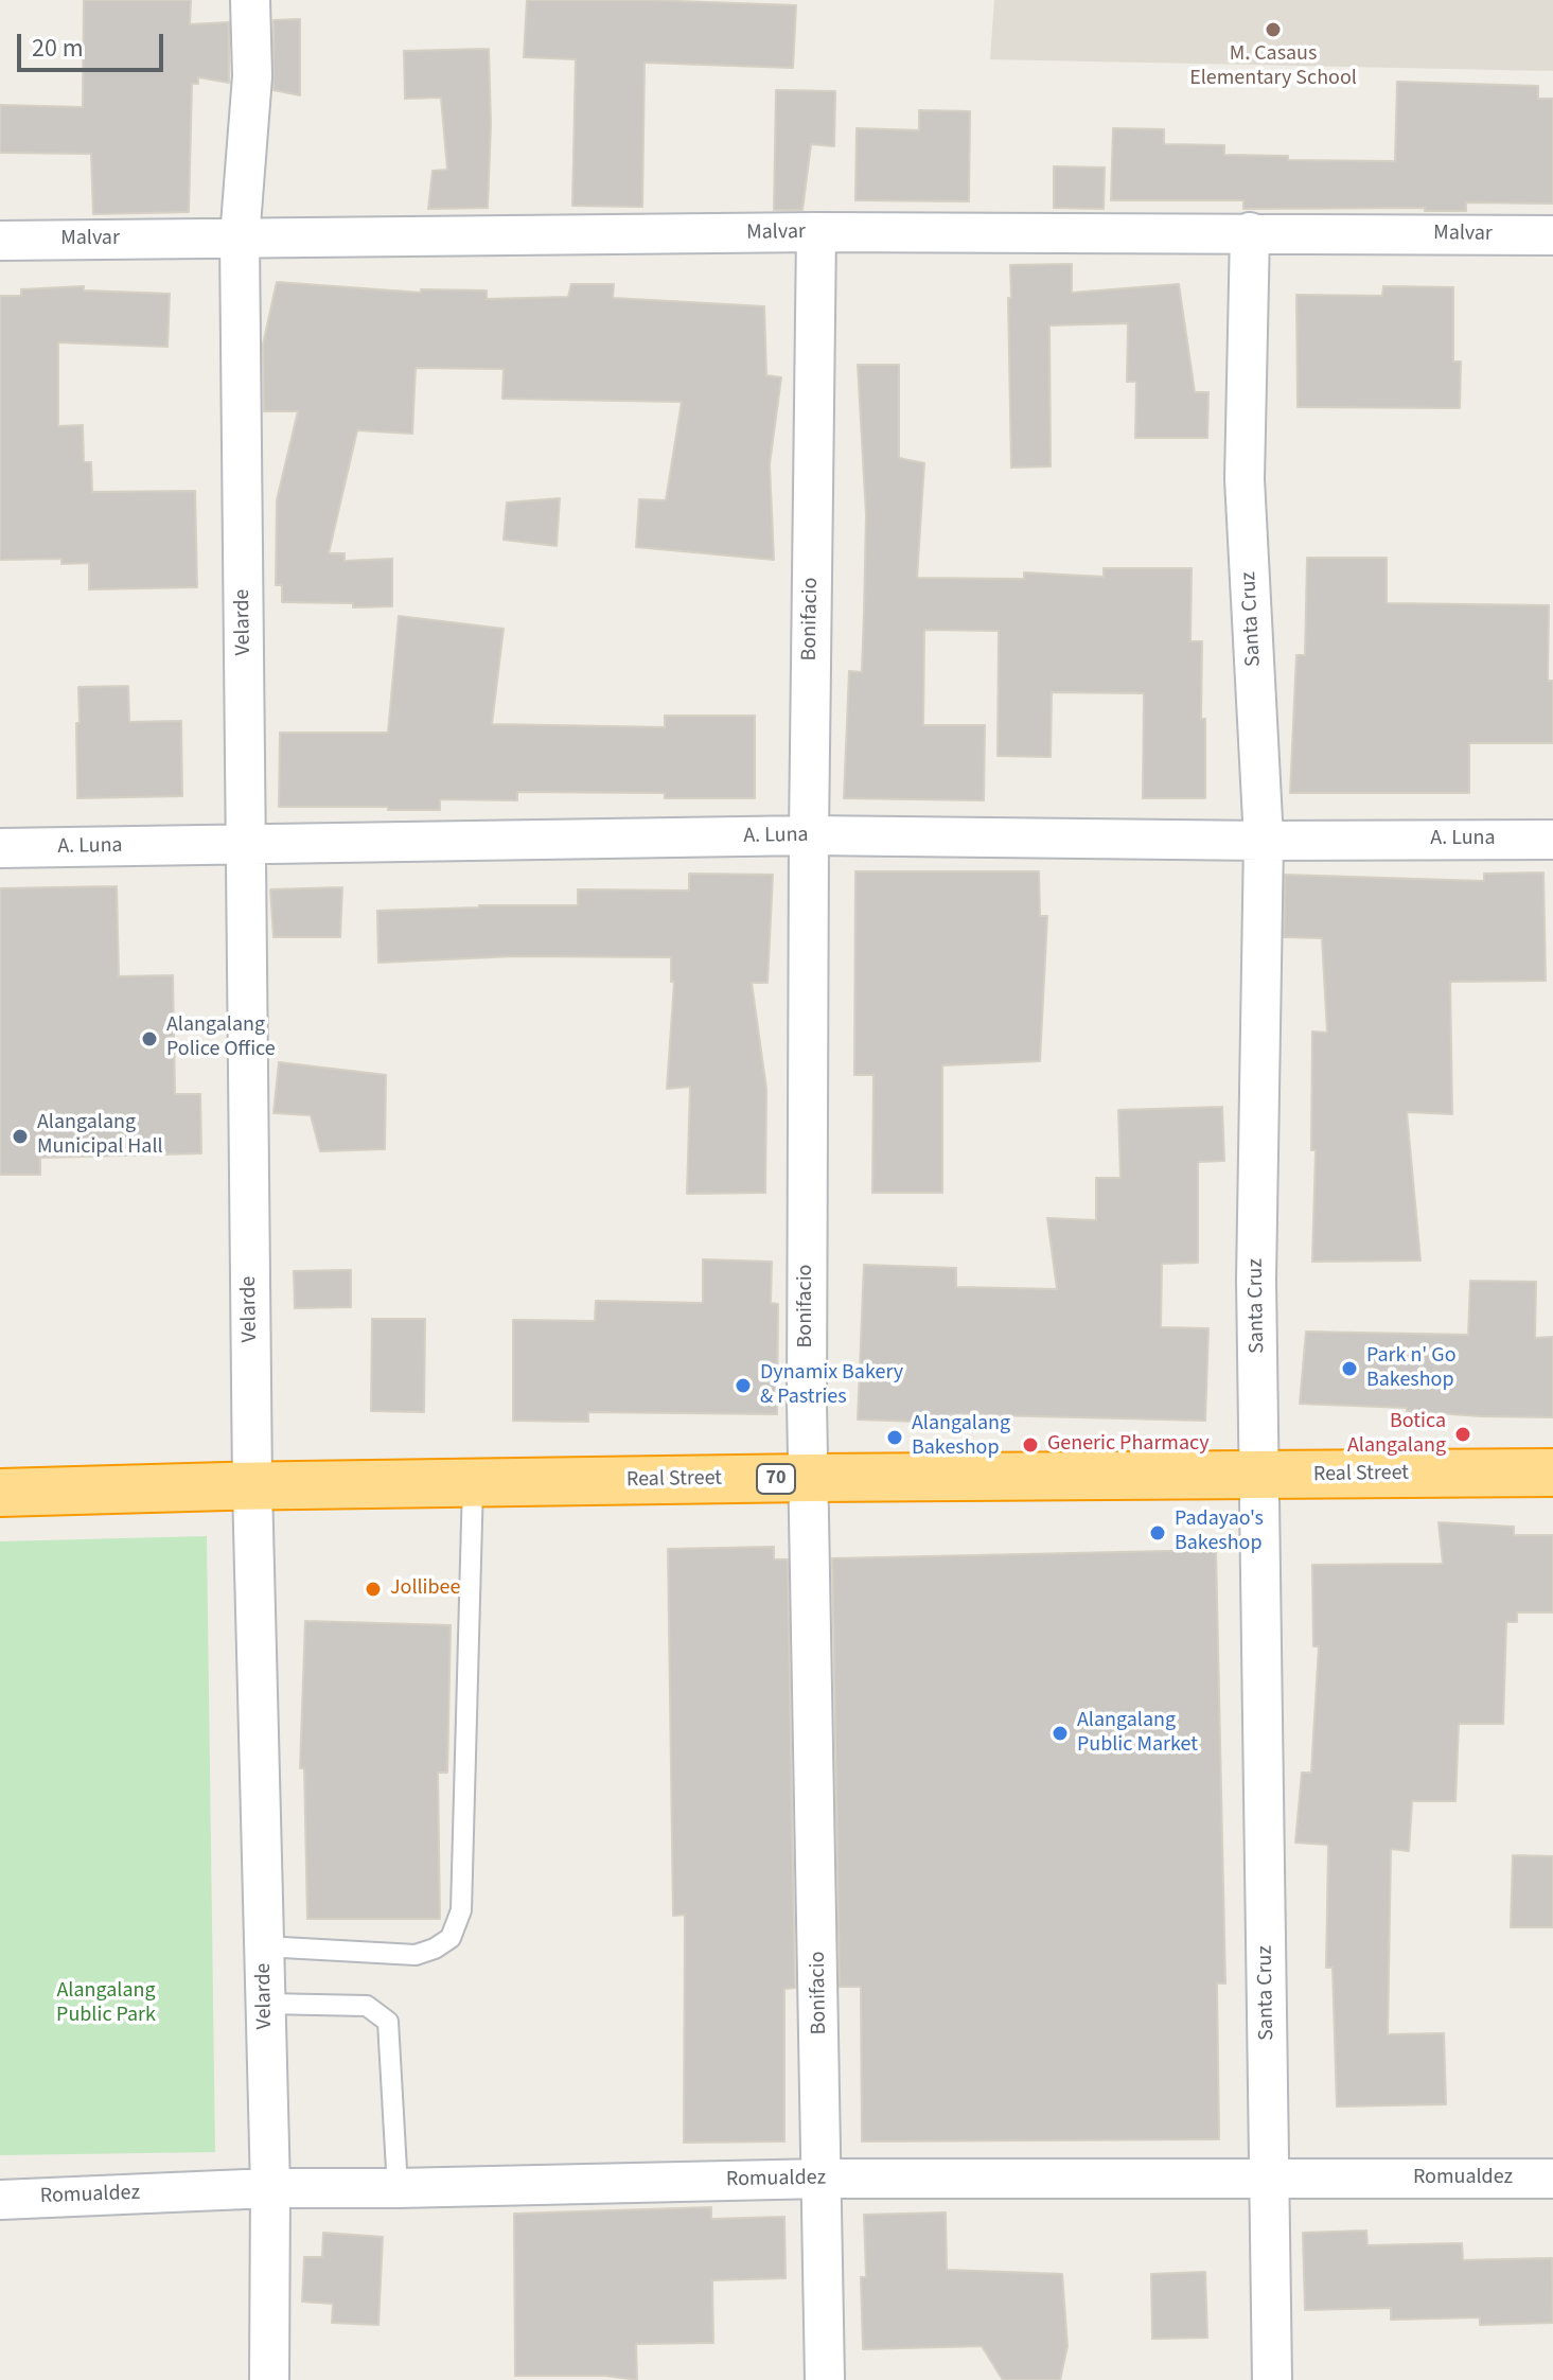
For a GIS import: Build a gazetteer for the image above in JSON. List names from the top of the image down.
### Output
{
  "streets": {
    "highway": ["Real Street", "70"],
    "street": [
      "Malvar",
      "Bonifacio",
      "Santa Cruz",
      "Velarde",
      "A. Luna",
      "Romualdez"
    ]
  },
  "crossings": [
    ["Malvar", "Bonifacio"],
    ["Malvar", "Santa Cruz"],
    ["Malvar", "Velarde"],
    ["Bonifacio", "A. Luna"],
    ["Bonifacio", "Real Street"],
    ["Bonifacio", "Romualdez"],
    ["Santa Cruz", "A. Luna"],
    ["Santa Cruz", "Real Street"],
    ["Santa Cruz", "Romualdez"],
    ["Velarde", "A. Luna"],
    ["Velarde", "Real Street"],
    ["Velarde", "Romualdez"]
  ],
  "parks": ["Alangalang Public Park"],
  "places": [
    "M. Casaus Elementary School",
    "Alangalang Police Office",
    "Alangalang Municipal Hall",
    "Park n' Go Bakeshop",
    "Dynamix Bakery & Pastries",
    "Botica Alangalang",
    "Alangalang Bakeshop",
    "Generic Pharmacy",
    "Padayao's Bakeshop",
    "Jollibee",
    "Alangalang Public Market"
  ],
  "scale_bar": "20 m"
}
